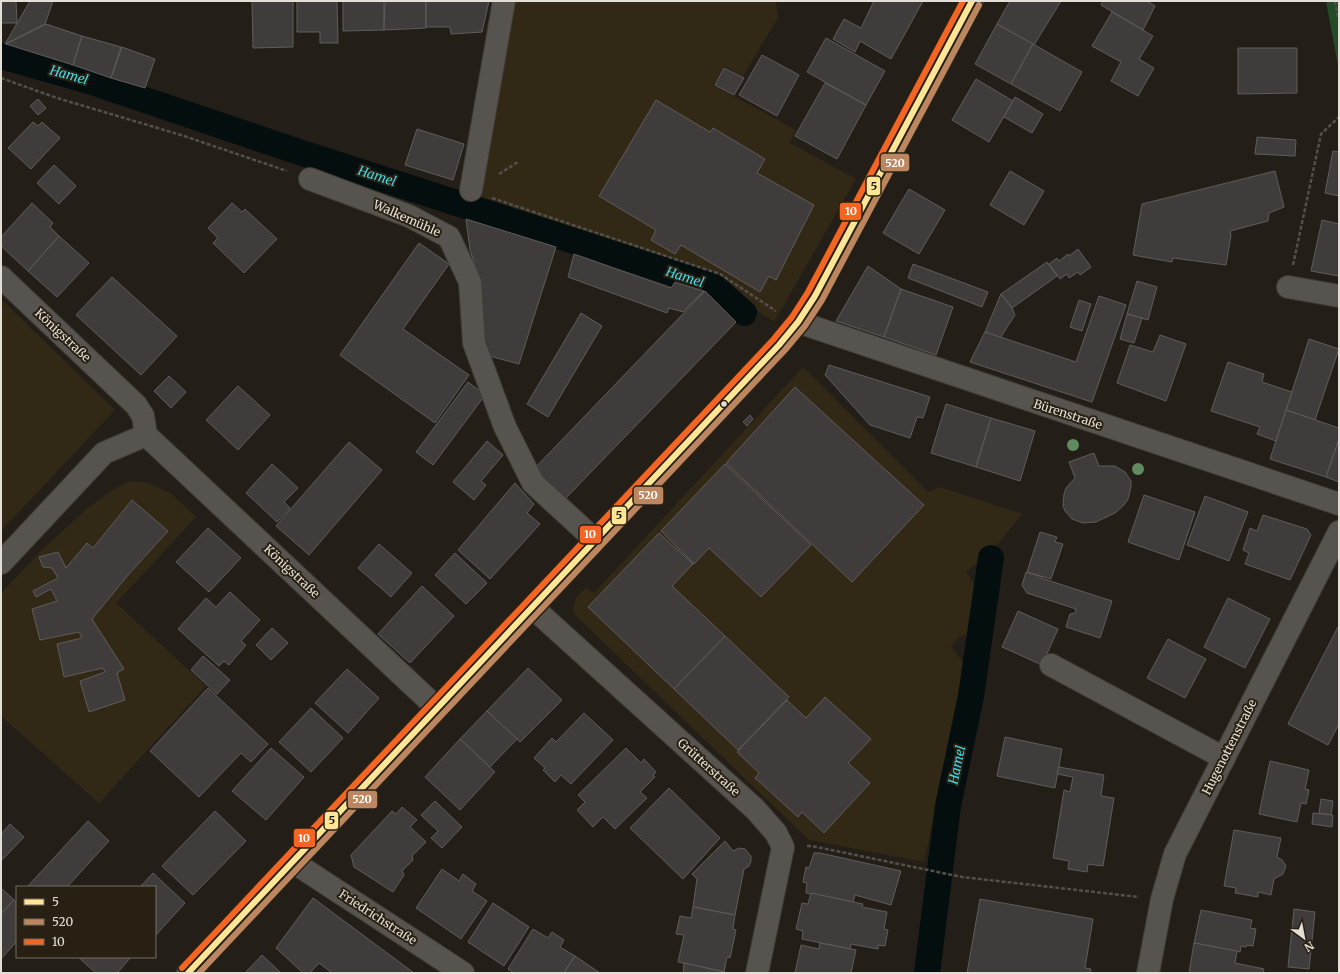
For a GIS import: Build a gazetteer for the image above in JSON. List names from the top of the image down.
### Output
{
  "streets": {
    "street": [
      "Walkemühle",
      "Königstraße",
      "Bürenstraße",
      "Hugenottenstraße",
      "Grütterstraße",
      "Friedrichstraße"
    ]
  },
  "water": ["Hamel"],
  "lines": ["transit line 5", "transit line 10", "transit line 520"],
  "legend": ["5", "520", "10"],
  "north": "bottom right"
}
